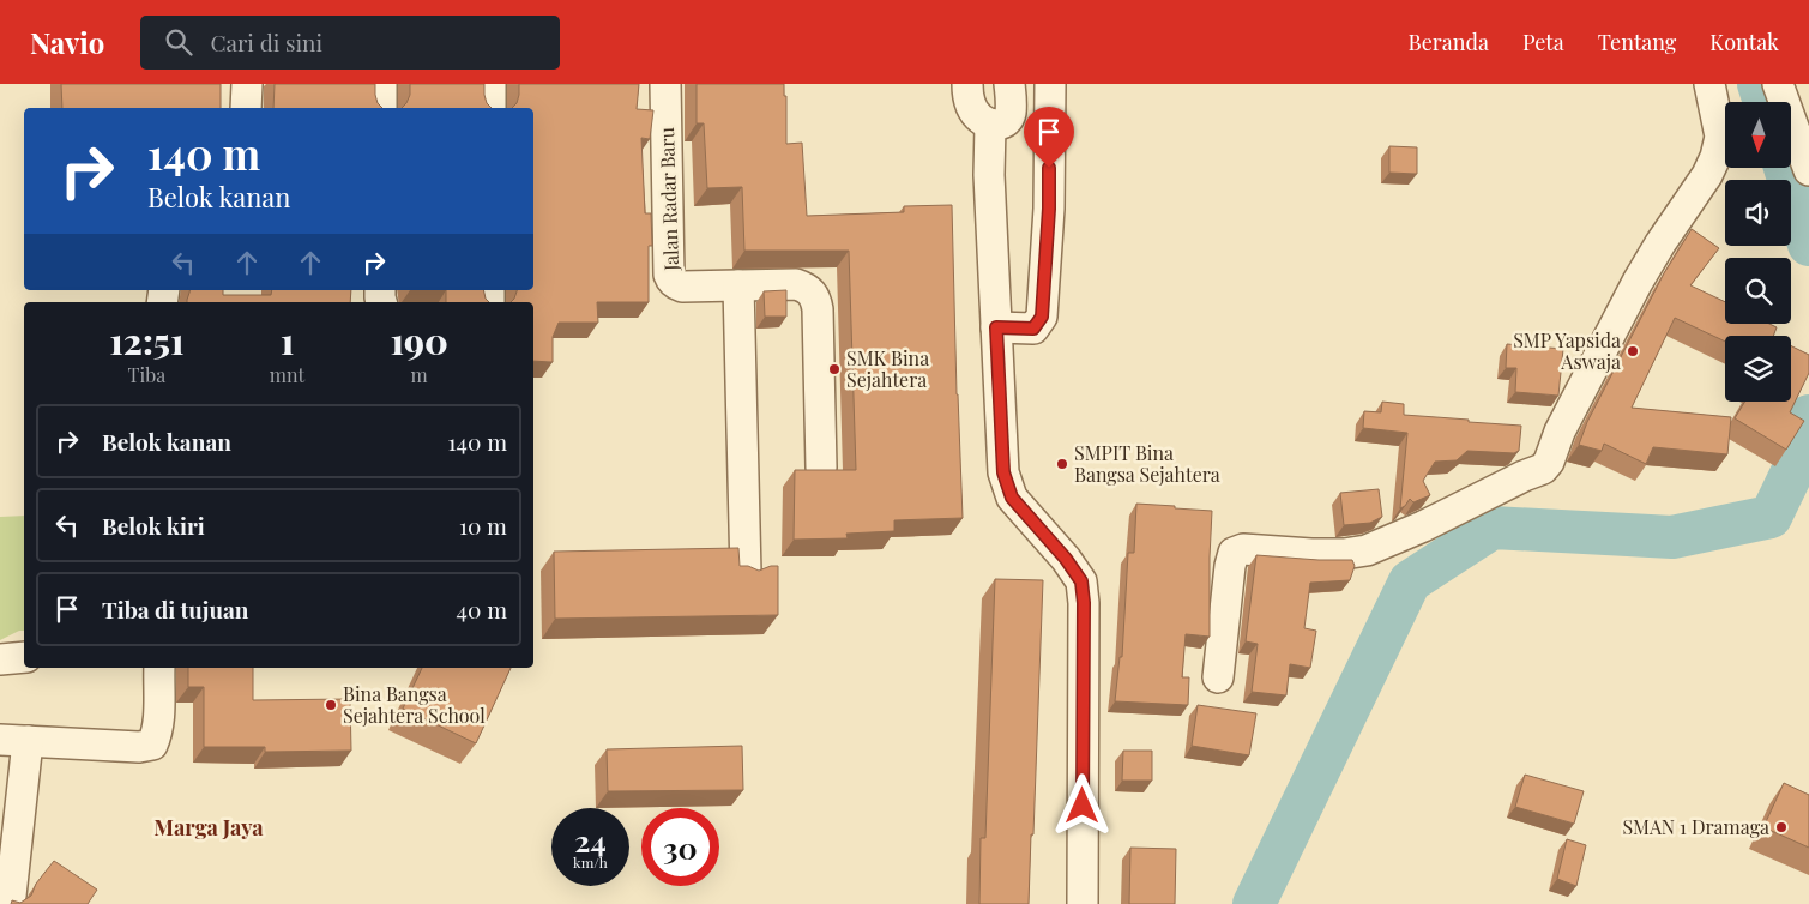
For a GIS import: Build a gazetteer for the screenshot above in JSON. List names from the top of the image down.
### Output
{
  "streets": {
    "street": ["Jalan Radar Baru"]
  },
  "districts": ["Marga Jaya"],
  "places": [
    "SMP Yapsida Aswaja",
    "SMK Bina Sejahtera",
    "SMPIT Bina Bangsa Sejahtera",
    "Bina Bangsa Sejahtera School",
    "SMAN 1 Dramaga"
  ],
  "north": "bottom",
  "page": {
    "header": "Navio",
    "search": "Cari di sini",
    "nav": [
      "Beranda",
      "Peta",
      "Tentang",
      "Kontak"
    ],
    "turn": ["140 m", "Belok kanan"],
    "eta": [
      "12:51",
      "Tiba",
      "1",
      "mnt",
      "190",
      "m"
    ],
    "list": [
      {
        "name": "Belok kanan",
        "value": "140 m"
      },
      {
        "name": "Belok kiri",
        "value": "10 m"
      },
      {
        "name": "Tiba di tujuan",
        "value": "40 m"
      }
    ],
    "speed": "24 km/h",
    "limit": "30"
  }
}
